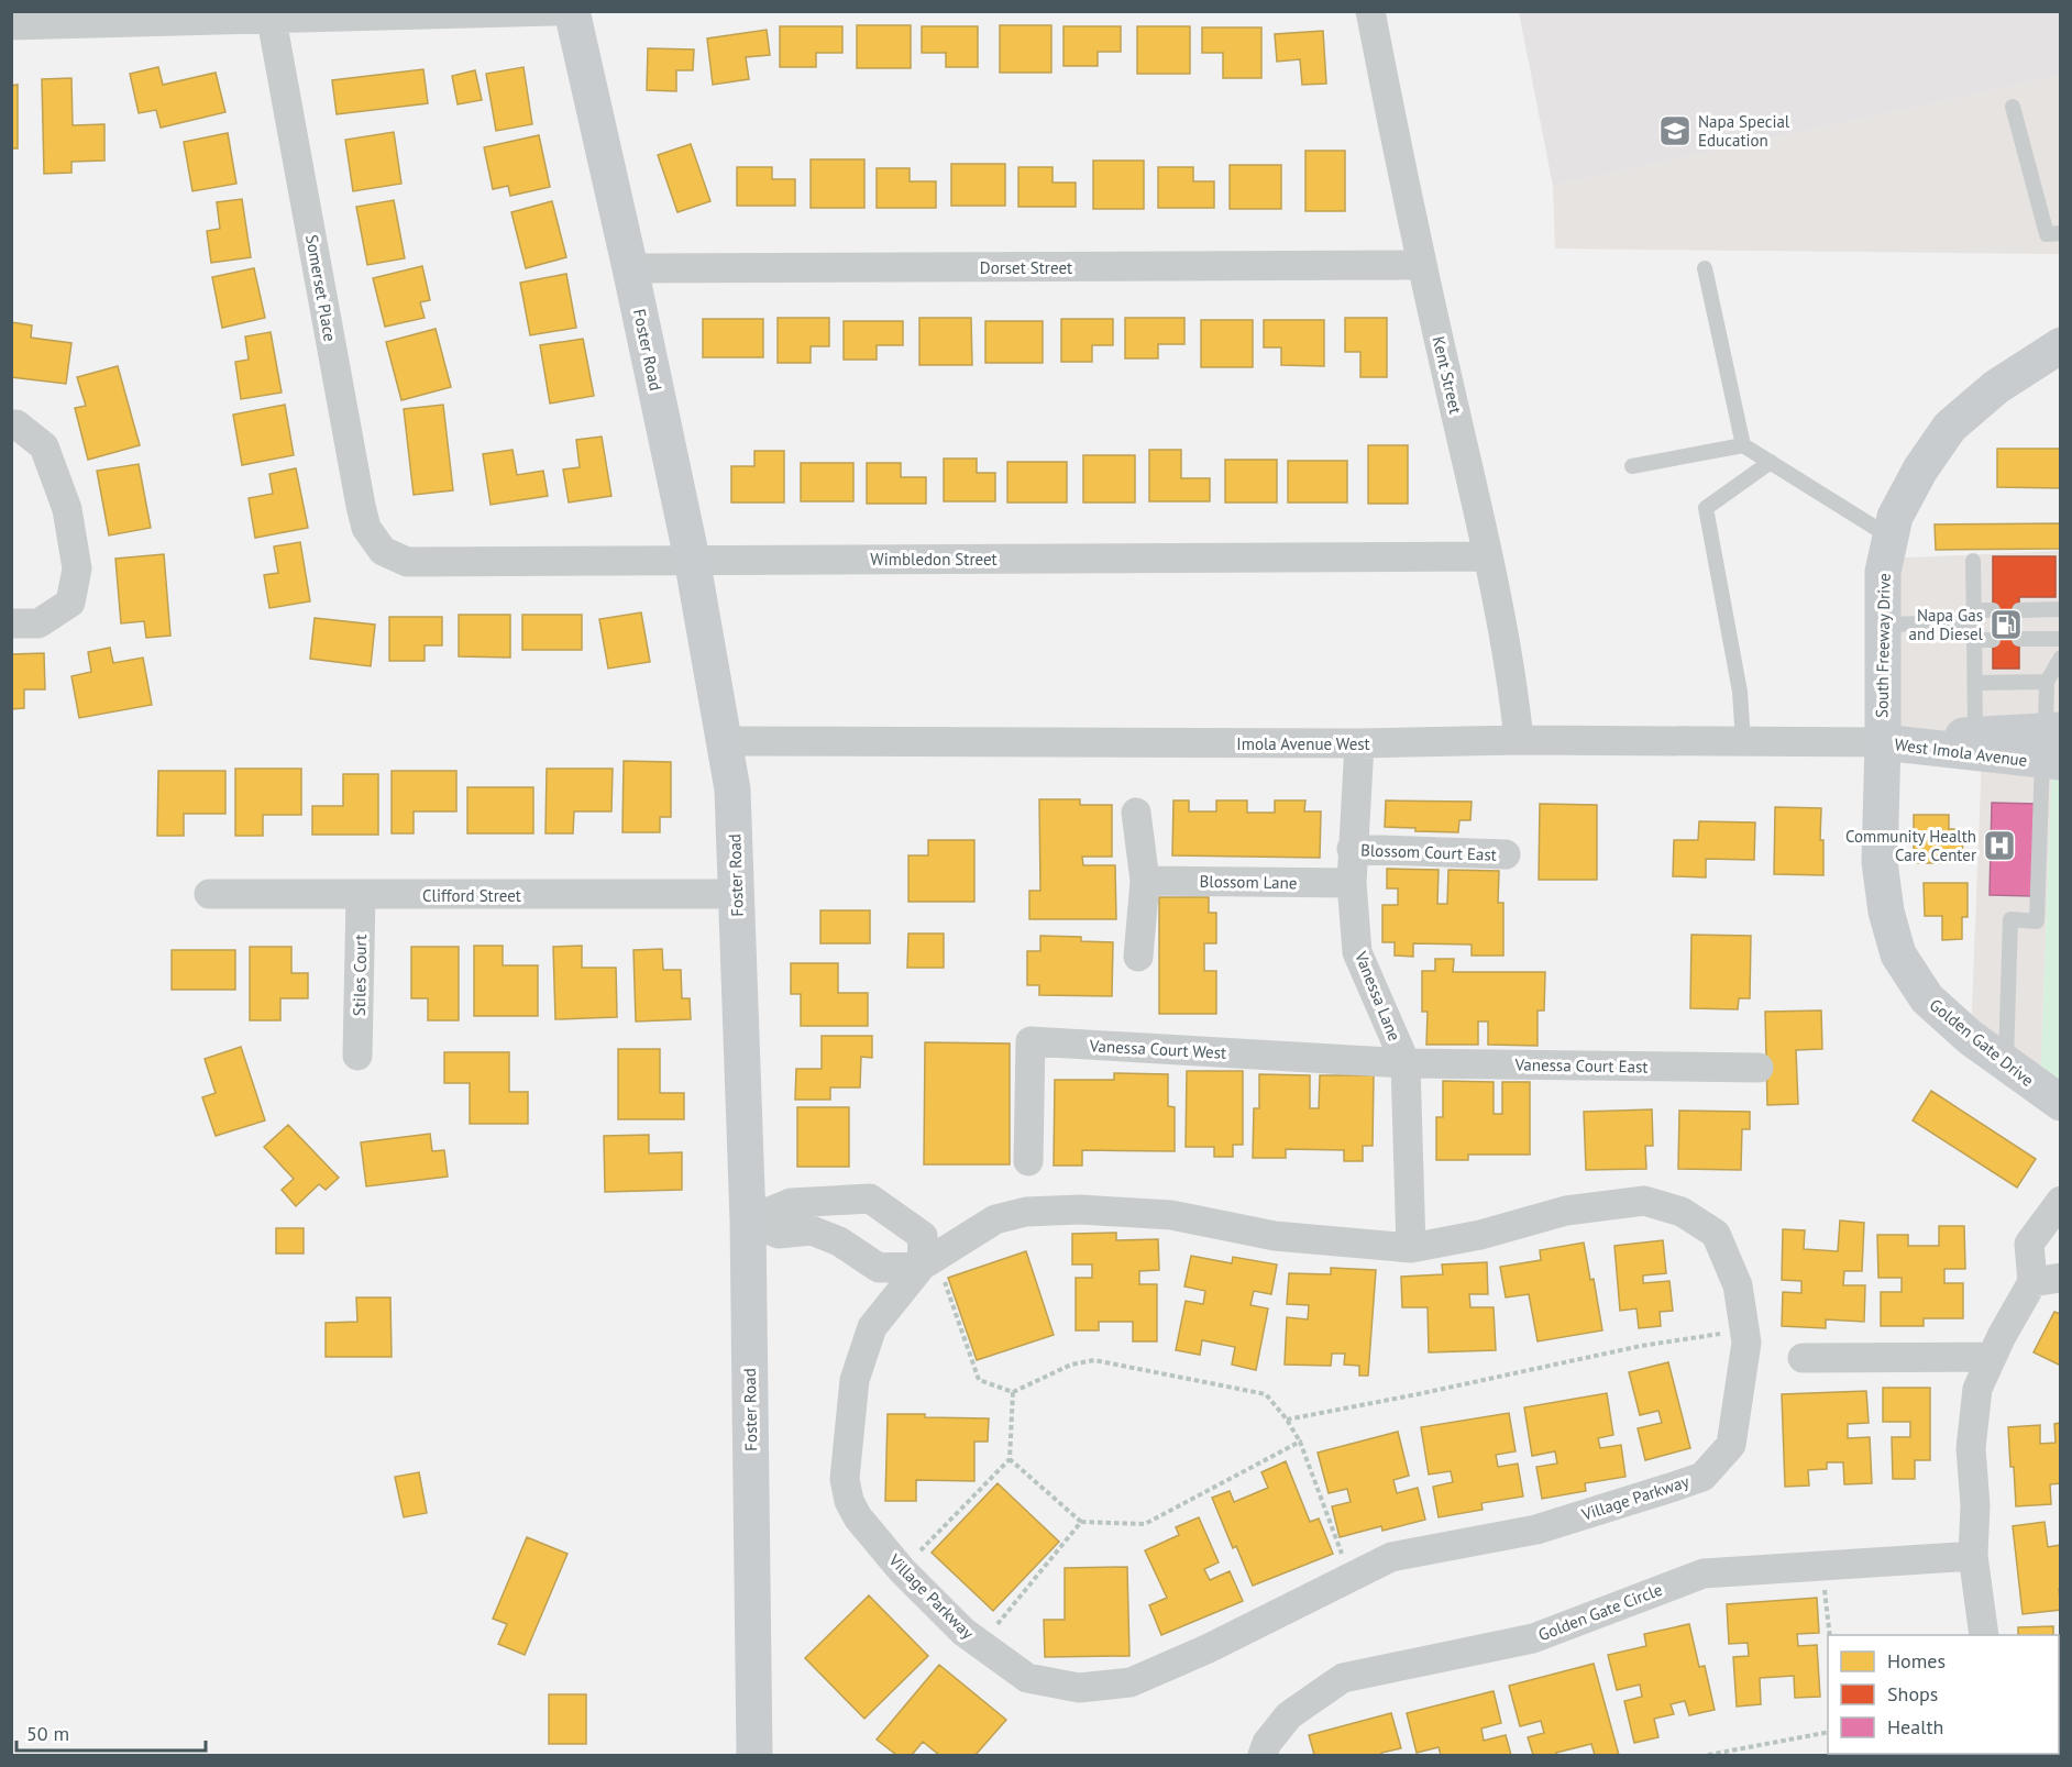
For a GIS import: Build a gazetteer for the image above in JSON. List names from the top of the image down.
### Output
{
  "streets": {
    "street": [
      "Dorset Street",
      "Somerset Place",
      "Foster Road",
      "Kent Street",
      "Wimbledon Street",
      "South Freeway Drive",
      "Imola Avenue West",
      "West Imola Avenue",
      "Blossom Court East",
      "Blossom Lane",
      "Clifford Street",
      "Stiles Court",
      "Vanessa Lane",
      "Golden Gate Drive",
      "Vanessa Court West",
      "Vanessa Court East",
      "Village Parkway",
      "Golden Gate Circle"
    ]
  },
  "crossings": [
    ["Dorset Street", "Foster Road"],
    ["Dorset Street", "Kent Street"],
    ["Somerset Place", "Wimbledon Street"],
    ["Foster Road", "Wimbledon Street"],
    ["Foster Road", "Imola Avenue West"],
    ["Foster Road", "Clifford Street"],
    ["Foster Road", "Village Parkway"],
    ["Kent Street", "Wimbledon Street"],
    ["Kent Street", "Imola Avenue West"],
    ["South Freeway Drive", "Imola Avenue West"],
    ["South Freeway Drive", "West Imola Avenue"],
    ["South Freeway Drive", "Golden Gate Drive"],
    ["Imola Avenue West", "West Imola Avenue"],
    ["Imola Avenue West", "Vanessa Lane"],
    ["Imola Avenue West", "Golden Gate Drive"],
    ["West Imola Avenue", "Golden Gate Drive"],
    ["Blossom Court East", "Vanessa Lane"],
    ["Blossom Lane", "Vanessa Lane"],
    ["Clifford Street", "Stiles Court"],
    ["Vanessa Lane", "Vanessa Court West"],
    ["Vanessa Lane", "Vanessa Court East"],
    ["Vanessa Lane", "Village Parkway"],
    ["Vanessa Court West", "Vanessa Court East"]
  ],
  "places": {
    "school or university": ["Napa Special Education"],
    "fuel station": ["Napa Gas and Diesel"],
    "hospital": ["Community Health Care Center"]
  },
  "legend": ["Homes", "Shops", "Health"],
  "scale_bar": "50 m"
}
